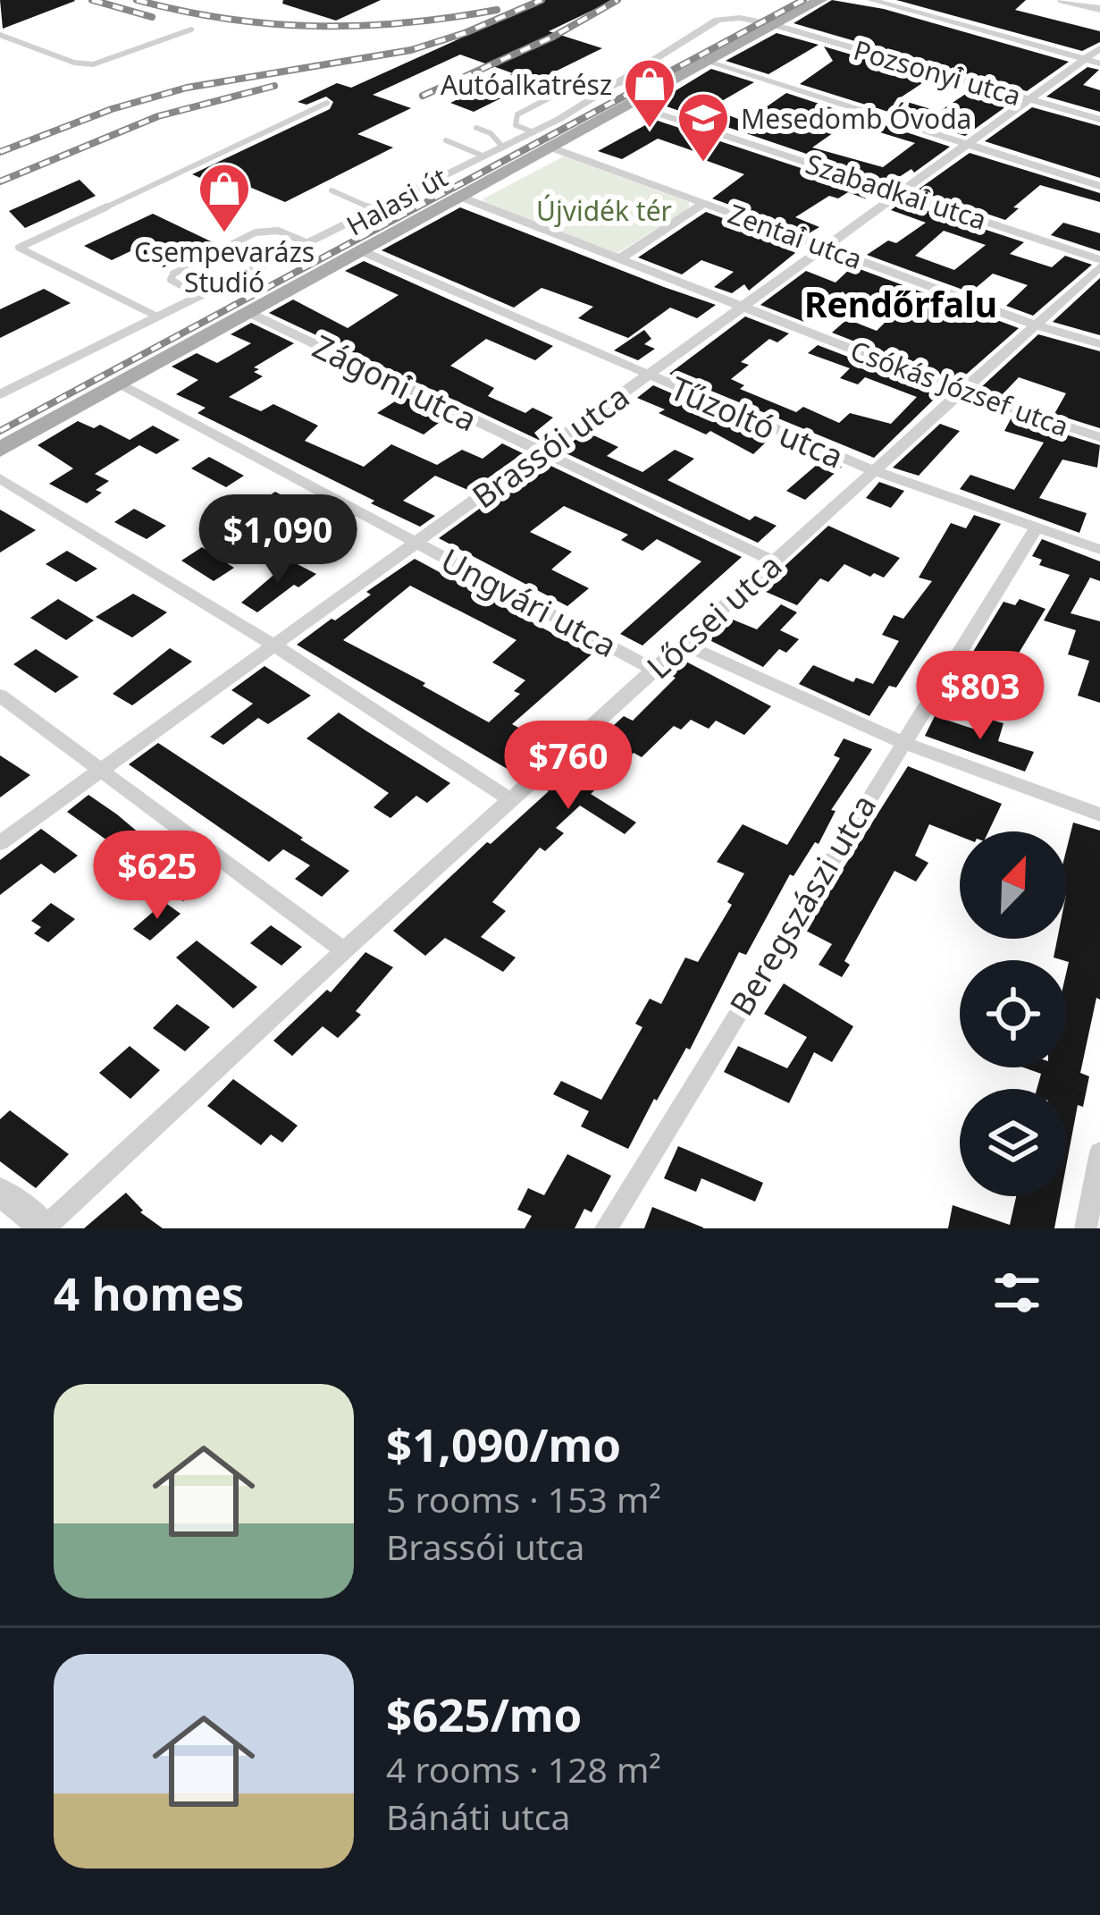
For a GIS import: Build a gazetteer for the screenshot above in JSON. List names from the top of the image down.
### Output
{
  "streets": {
    "main road": ["Halasi út"],
    "street": [
      "Pozsonyi utca",
      "Szabadkai utca",
      "Zentai utca",
      "Zágoni utca",
      "Csókás József utca",
      "Tűzoltó utca",
      "Brassói utca",
      "Ungvári utca",
      "Lőcsei utca",
      "Beregszászi utca"
    ]
  },
  "crossings": [
    ["Pozsonyi utca", "Halasi út"],
    ["Pozsonyi utca", "Brassói utca"],
    ["Szabadkai utca", "Halasi út"],
    ["Szabadkai utca", "Brassói utca"],
    ["Szabadkai utca", "Lőcsei utca"],
    ["Halasi út", "Zentai utca"],
    ["Halasi út", "Zágoni utca"],
    ["Halasi út", "Csókás József utca"],
    ["Halasi út", "Tűzoltó utca"],
    ["Halasi út", "Ungvári utca"],
    ["Zentai utca", "Brassói utca"],
    ["Zentai utca", "Lőcsei utca"],
    ["Zágoni utca", "Brassói utca"],
    ["Zágoni utca", "Lőcsei utca"],
    ["Csókás József utca", "Brassói utca"],
    ["Csókás József utca", "Lőcsei utca"],
    ["Tűzoltó utca", "Brassói utca"],
    ["Tűzoltó utca", "Lőcsei utca"],
    ["Tűzoltó utca", "Beregszászi utca"],
    ["Brassói utca", "Ungvári utca"],
    ["Ungvári utca", "Lőcsei utca"]
  ],
  "districts": ["Rendőrfalu"],
  "parks": ["Újvidék tér"],
  "places": {
    "shop": ["Autóalkatrész", "Csempevarázs Studió"],
    "school or university": ["Mesedomb Óvoda"]
  },
  "north": "top right",
  "page": {
    "price": [
      "$1,090",
      "$803",
      "$760",
      "$625"
    ],
    "heading": "4 homes",
    "list": [
      {
        "name": "$1,090/mo",
        "note": "5 rooms · 153 m² · Brassói utca"
      },
      {
        "name": "$625/mo",
        "note": "4 rooms · 128 m² · Bánáti utca"
      }
    ]
  }
}
